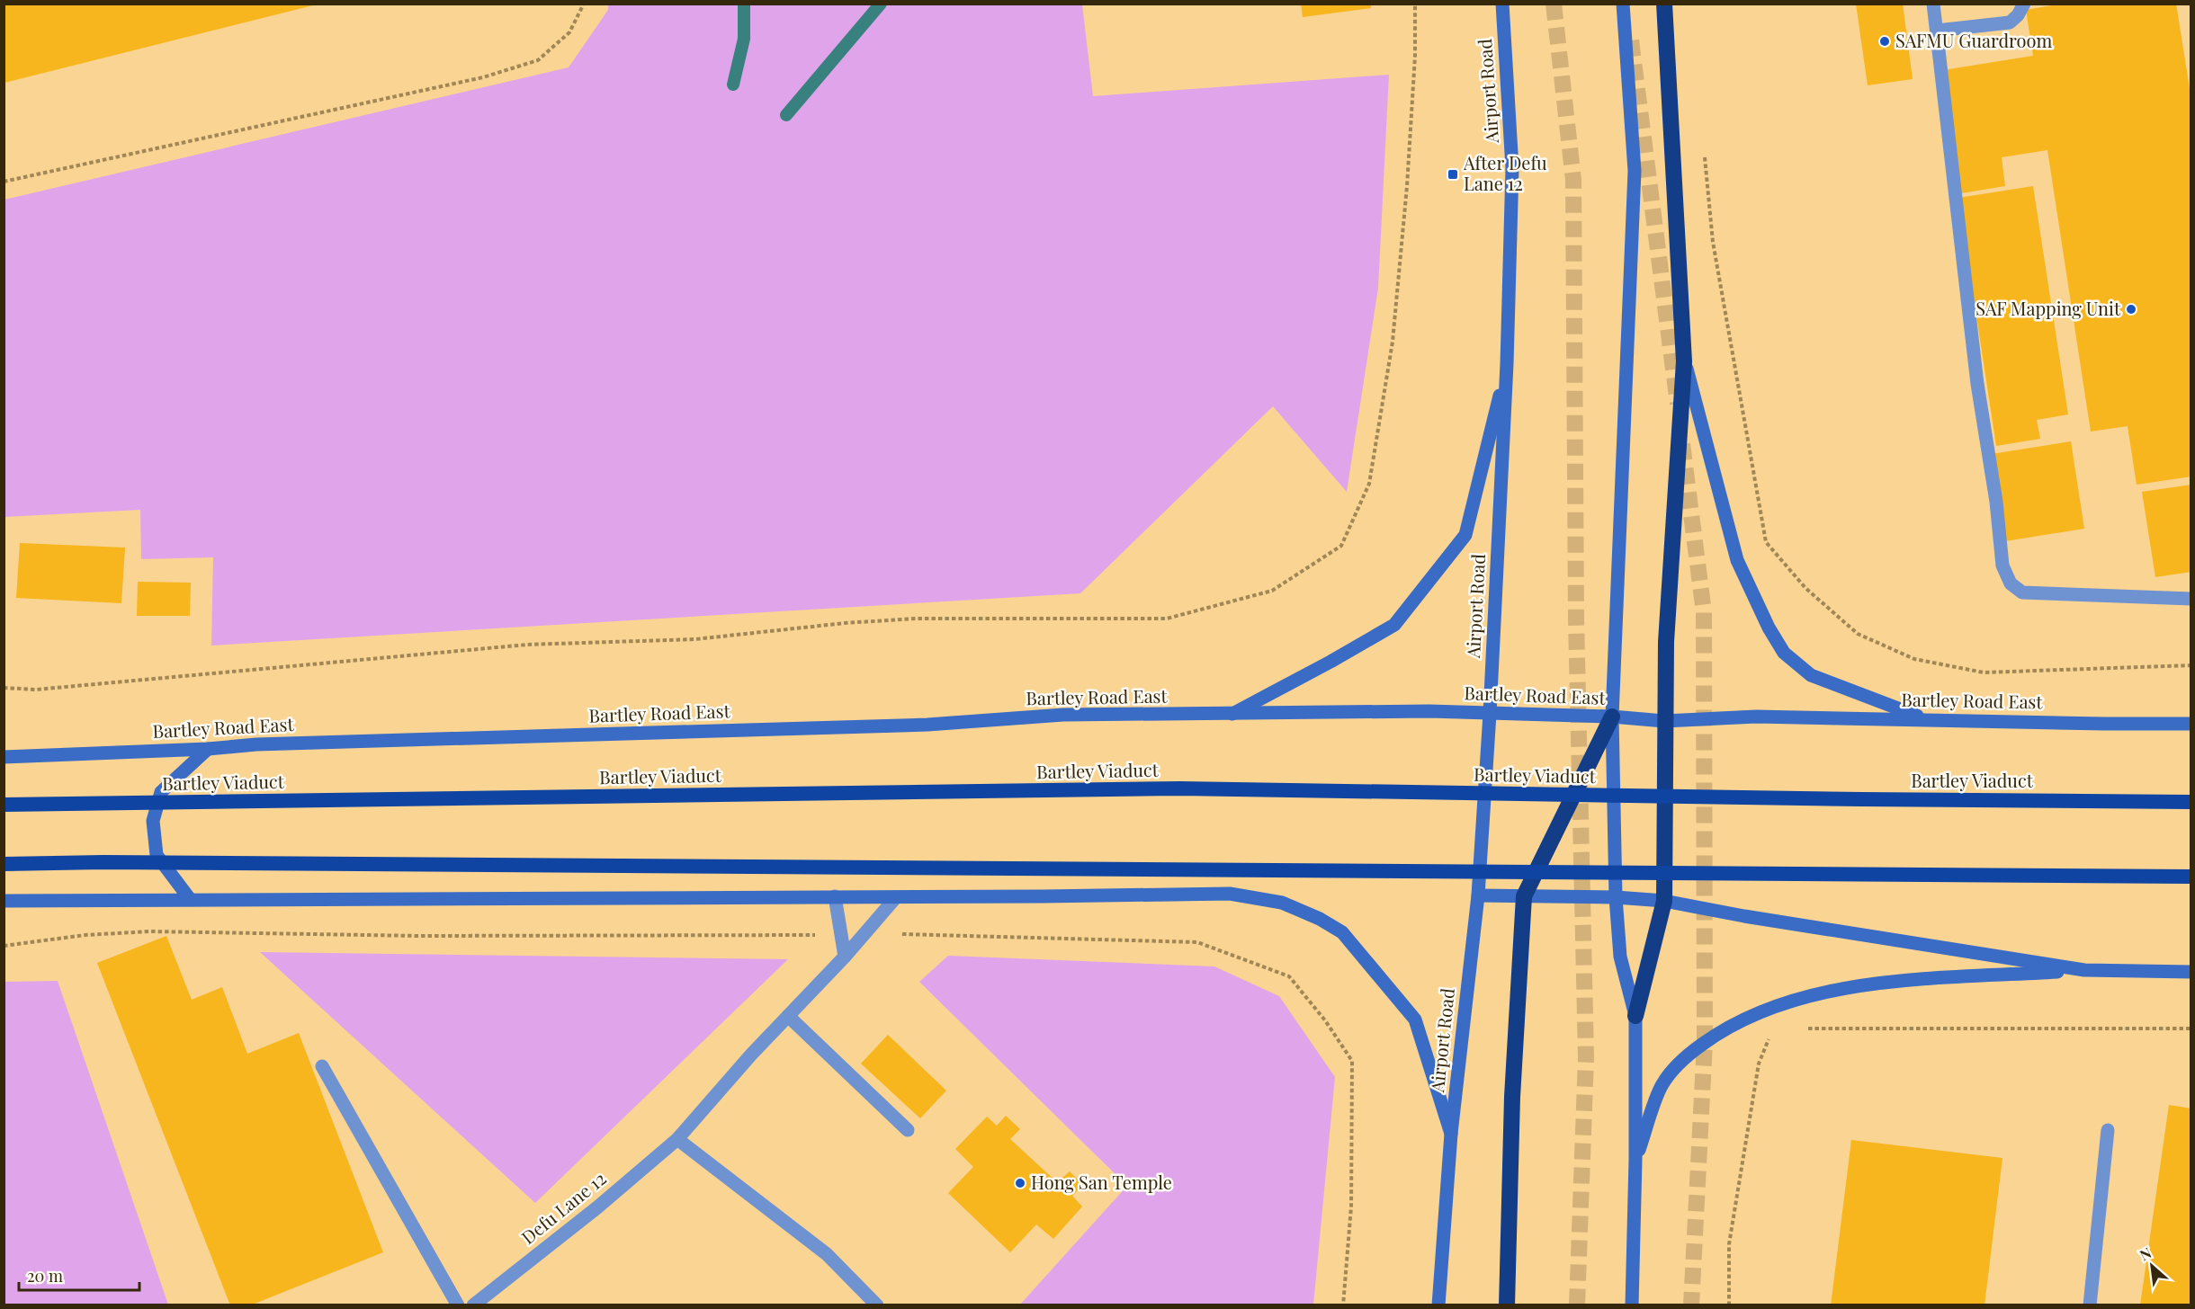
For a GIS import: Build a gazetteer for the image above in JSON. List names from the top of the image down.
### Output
{
  "streets": {
    "highway": ["Bartley Viaduct"],
    "main road": ["Airport Road", "Bartley Road East"],
    "street": ["Defu Lane 12"]
  },
  "crossings": [
    ["Airport Road", "Bartley Road East"]
  ],
  "places": {
    "other": ["SAFMU Guardroom", "SAF Mapping Unit", "Hong San Temple"],
    "transit": ["After Defu Lane 12"]
  },
  "scale_bar": "20 m",
  "north": "top left"
}
